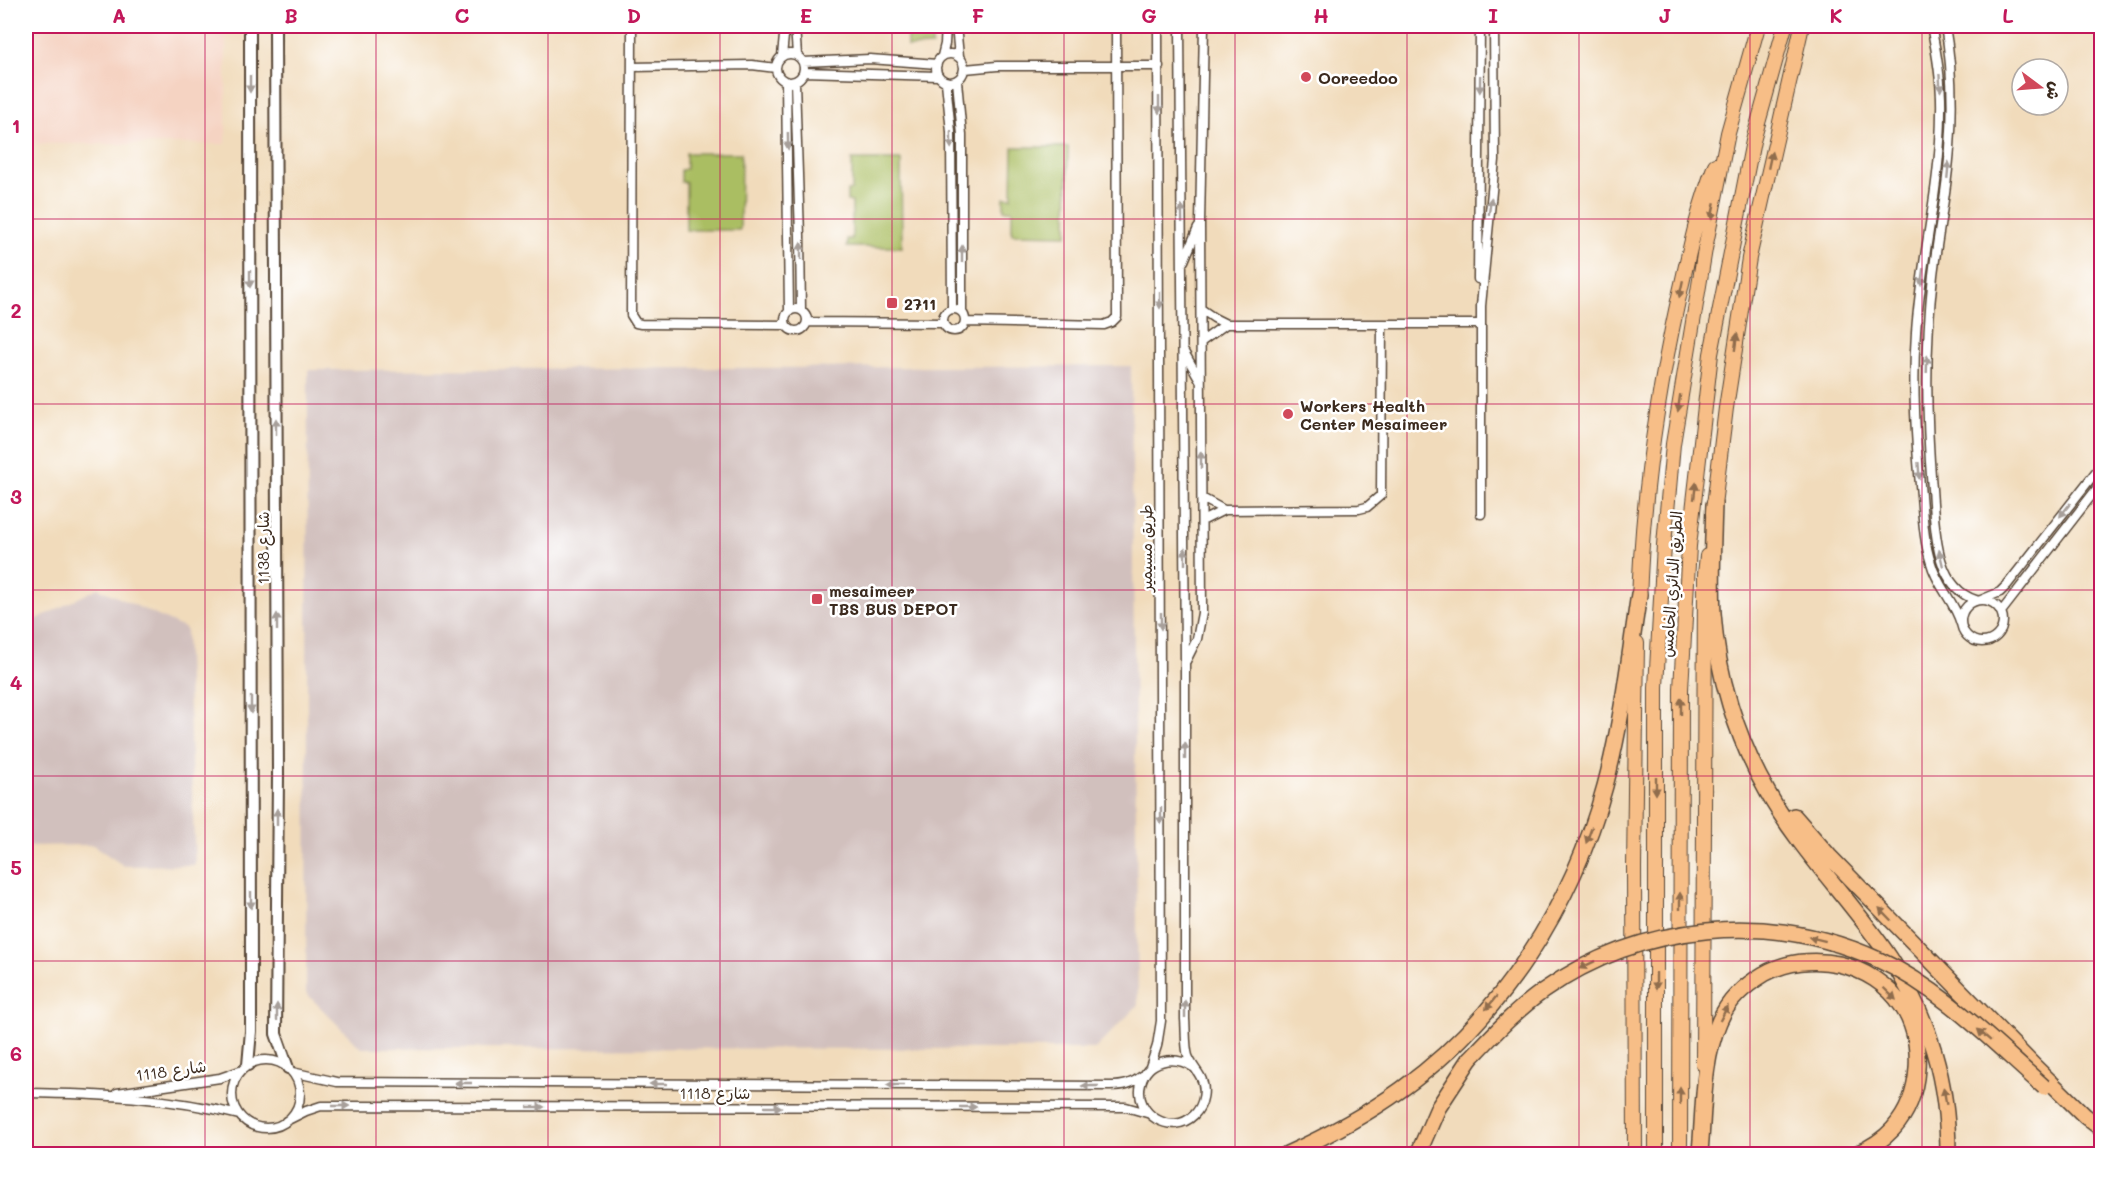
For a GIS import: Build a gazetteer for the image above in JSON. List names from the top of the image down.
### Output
{
  "streets": {
    "highway": ["الطريق الدائري الخامس"],
    "street": ["شارع 1138", "طريق مسيمير", "شارع 1118"]
  },
  "crossings": [
    ["شارع 1138", "شارع 1118"],
    ["طريق مسيمير", "شارع 1118"]
  ],
  "places": {
    "other": ["Ooreedoo", "Workers Health Center Mesaimeer"],
    "transit": ["2711", "mesaimeer TBS BUS DEPOT"]
  },
  "north": "right",
  "grid": {
    "columns": [
      "A",
      "B",
      "C",
      "D",
      "E",
      "F",
      "G",
      "H",
      "I",
      "J",
      "K",
      "L"
    ],
    "rows": [
      "1",
      "2",
      "3",
      "4",
      "5",
      "6"
    ]
  }
}
